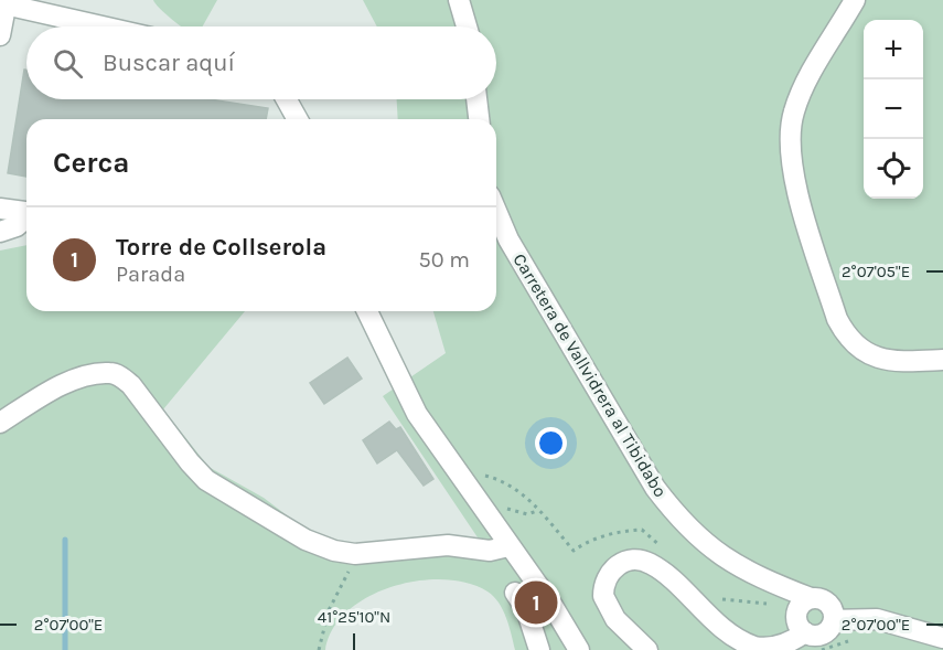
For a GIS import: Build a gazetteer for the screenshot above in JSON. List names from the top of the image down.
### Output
{
  "streets": {
    "street": ["Carretera de Vallvidrera al Tibidabo"]
  },
  "page": {
    "map_buttons": ["+", "−"],
    "search": "Buscar aquí",
    "heading": "Cerca",
    "list": [
      {
        "mark": "1",
        "name": "Torre de Collserola",
        "note": "Parada",
        "value": "50 m"
      }
    ],
    "pins": "1"
  },
  "coordinates": ["2°07'05\"E", "41°25'10\"N", "2°07'00\"E"]
}
